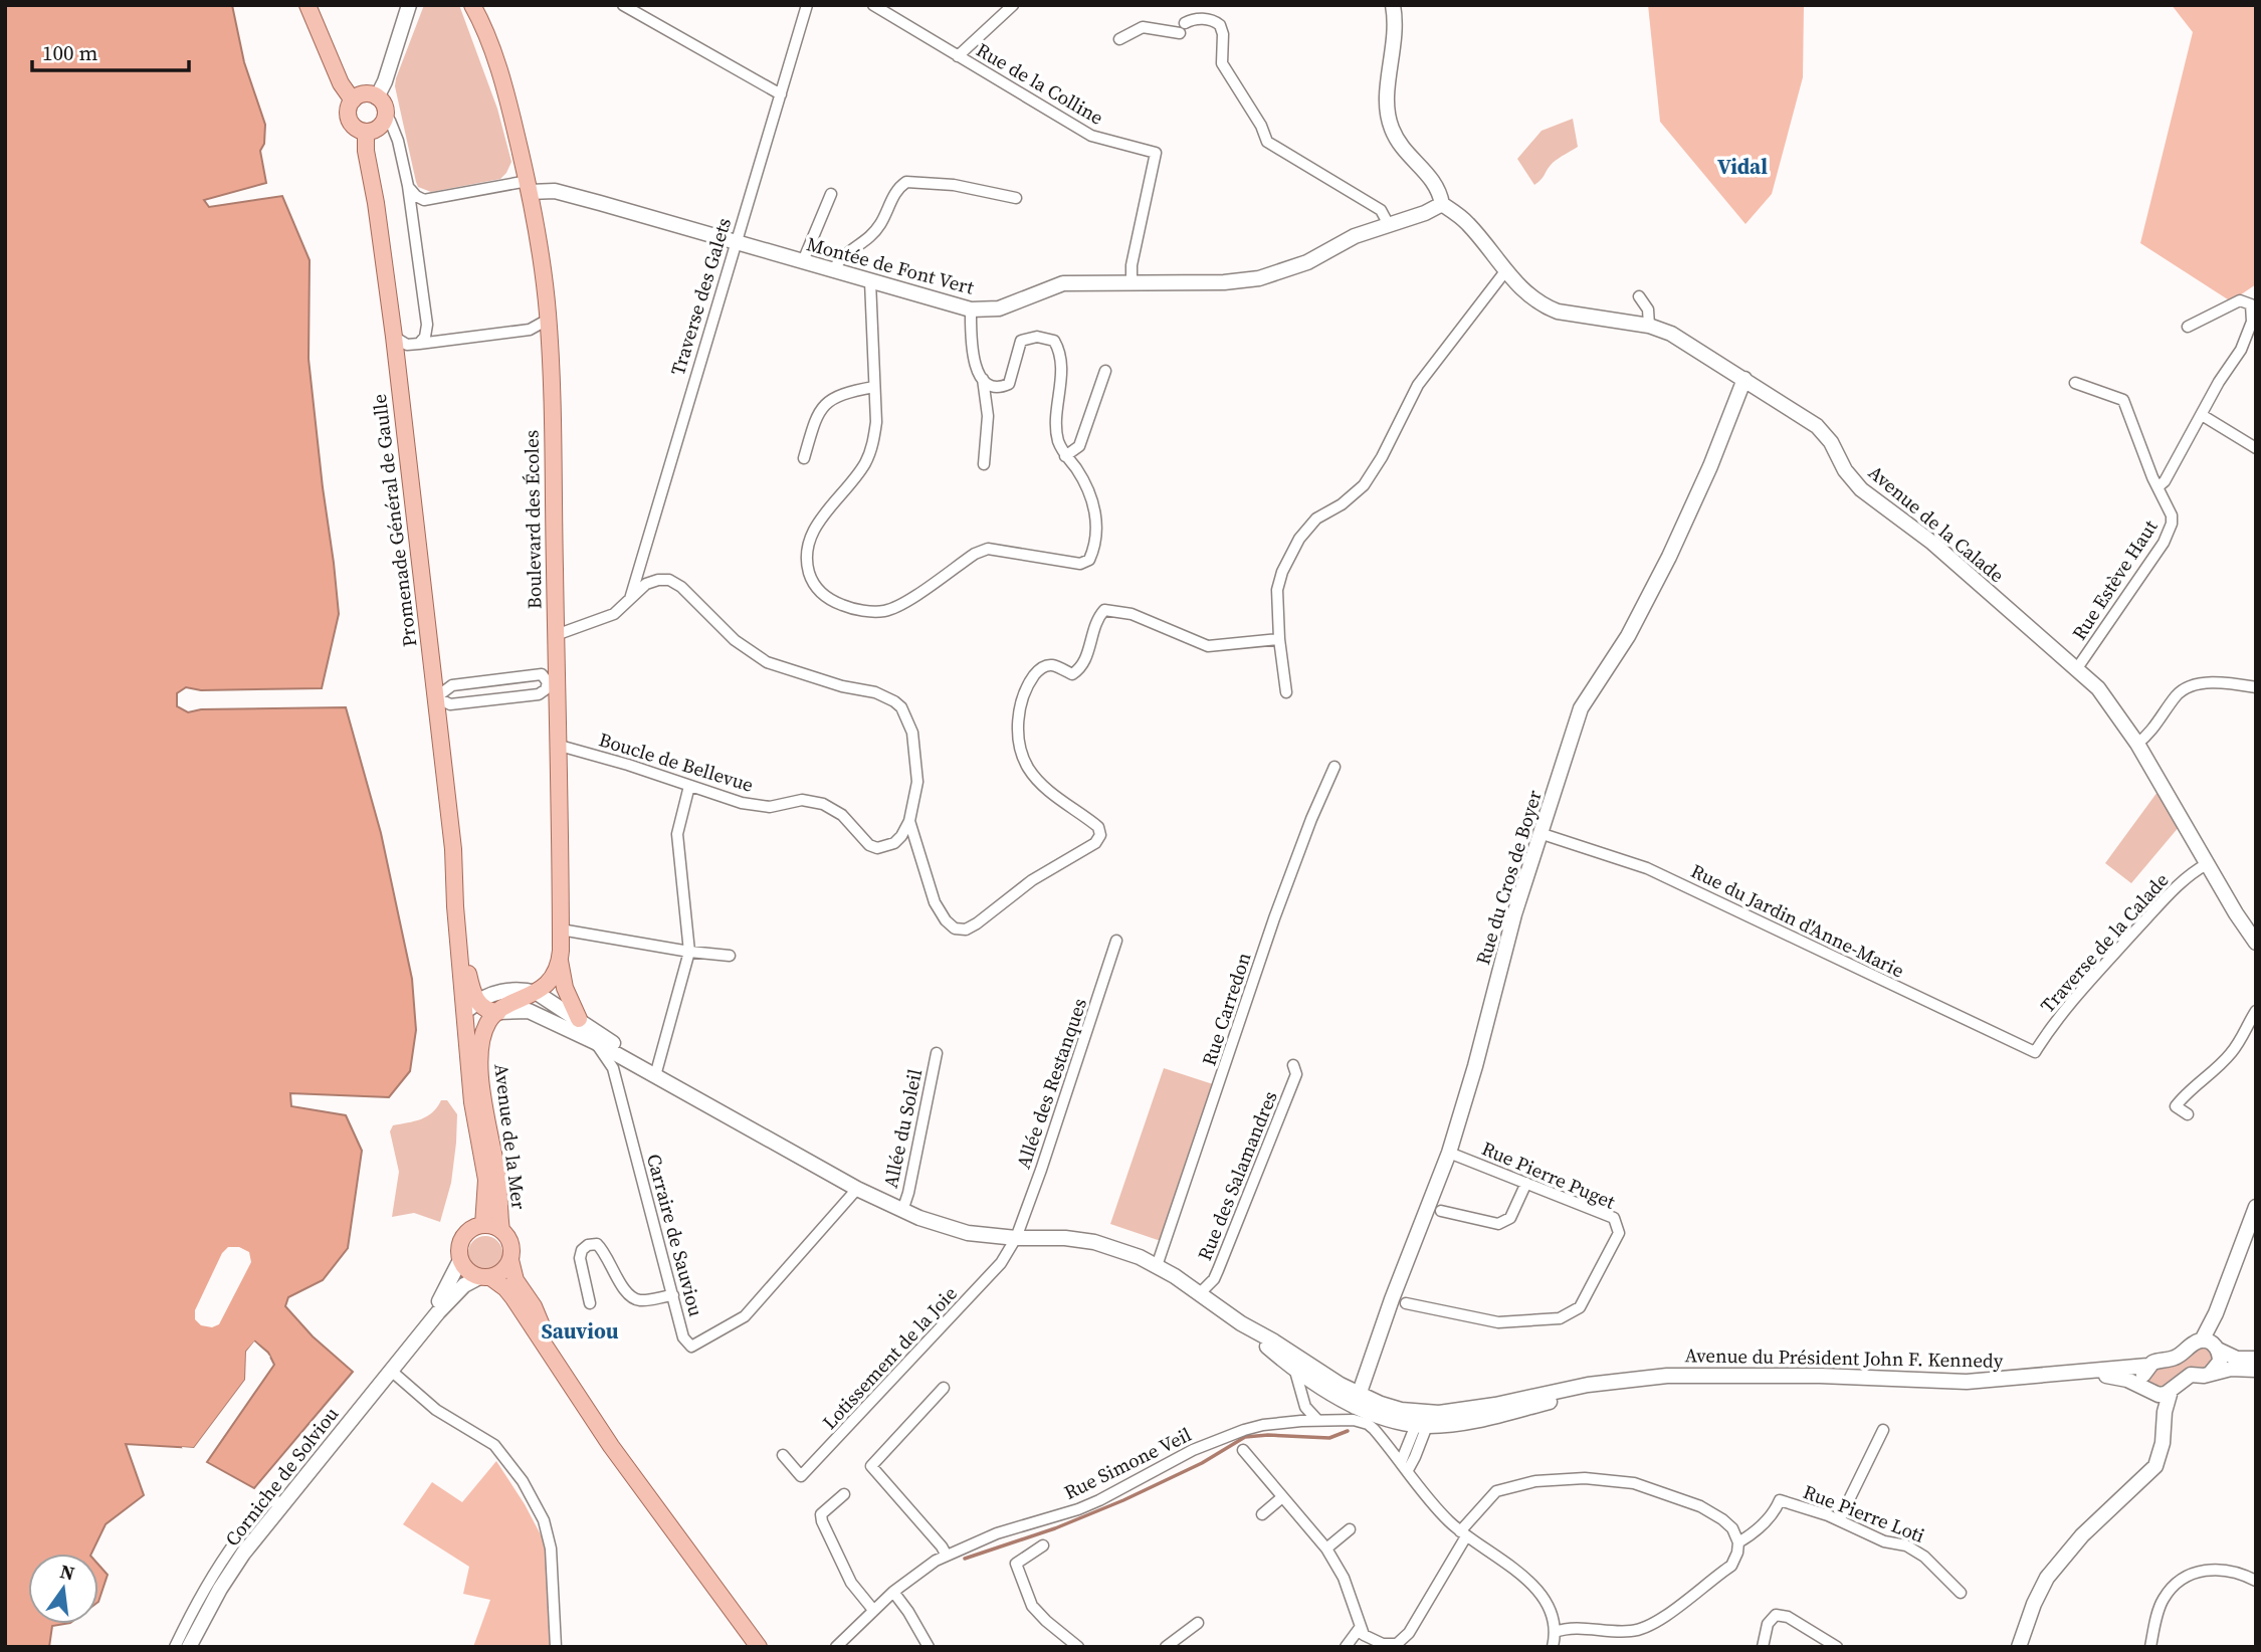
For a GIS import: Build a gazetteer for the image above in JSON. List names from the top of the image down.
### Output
{
  "streets": {
    "main road": ["Boulevard des Écoles", "Promenade Général de Gaulle", "Avenue de la Mer"],
    "street": [
      "Rue de la Colline",
      "Montée de Font Vert",
      "Traverse des Galets",
      "Avenue de la Calade",
      "Rue Estève Haut",
      "Boucle de Bellevue",
      "Rue du Cros de Boyer",
      "Rue du Jardin d'Anne-Marie",
      "Traverse de la Calade",
      "Rue Carredon",
      "Allée des Restanques",
      "Allée du Soleil",
      "Rue Pierre Puget",
      "Rue des Salamandres",
      "Carraire de Sauviou",
      "Lotissement de la Joie",
      "Avenue du Président John F. Kennedy",
      "Rue Simone Veil",
      "Corniche de Solviou",
      "Rue Pierre Loti"
    ]
  },
  "crossings": [
    ["Rue de la Colline", "Montée de Font Vert"],
    ["Montée de Font Vert", "Traverse des Galets"],
    ["Montée de Font Vert", "Boulevard des Écoles"],
    ["Montée de Font Vert", "Avenue de la Calade"],
    ["Boulevard des Écoles", "Boucle de Bellevue"],
    ["Boulevard des Écoles", "Avenue du Président John F. Kennedy"],
    ["Promenade Général de Gaulle", "Avenue de la Mer"],
    ["Avenue de la Calade", "Rue Estève Haut"],
    ["Avenue de la Calade", "Rue du Cros de Boyer"],
    ["Avenue de la Calade", "Traverse de la Calade"],
    ["Rue du Cros de Boyer", "Rue du Jardin d'Anne-Marie"],
    ["Rue du Cros de Boyer", "Rue Pierre Puget"],
    ["Rue du Cros de Boyer", "Avenue du Président John F. Kennedy"],
    ["Rue du Jardin d'Anne-Marie", "Traverse de la Calade"],
    ["Rue Carredon", "Avenue du Président John F. Kennedy"],
    ["Allée des Restanques", "Lotissement de la Joie"],
    ["Allée des Restanques", "Avenue du Président John F. Kennedy"],
    ["Allée du Soleil", "Avenue du Président John F. Kennedy"],
    ["Avenue de la Mer", "Avenue du Président John F. Kennedy"],
    ["Avenue de la Mer", "Corniche de Solviou"],
    ["Rue des Salamandres", "Avenue du Président John F. Kennedy"],
    ["Carraire de Sauviou", "Avenue du Président John F. Kennedy"],
    ["Lotissement de la Joie", "Avenue du Président John F. Kennedy"]
  ],
  "districts": ["Vidal", "Sauviou"],
  "scale_bar": "100 m",
  "north": "top"
}
